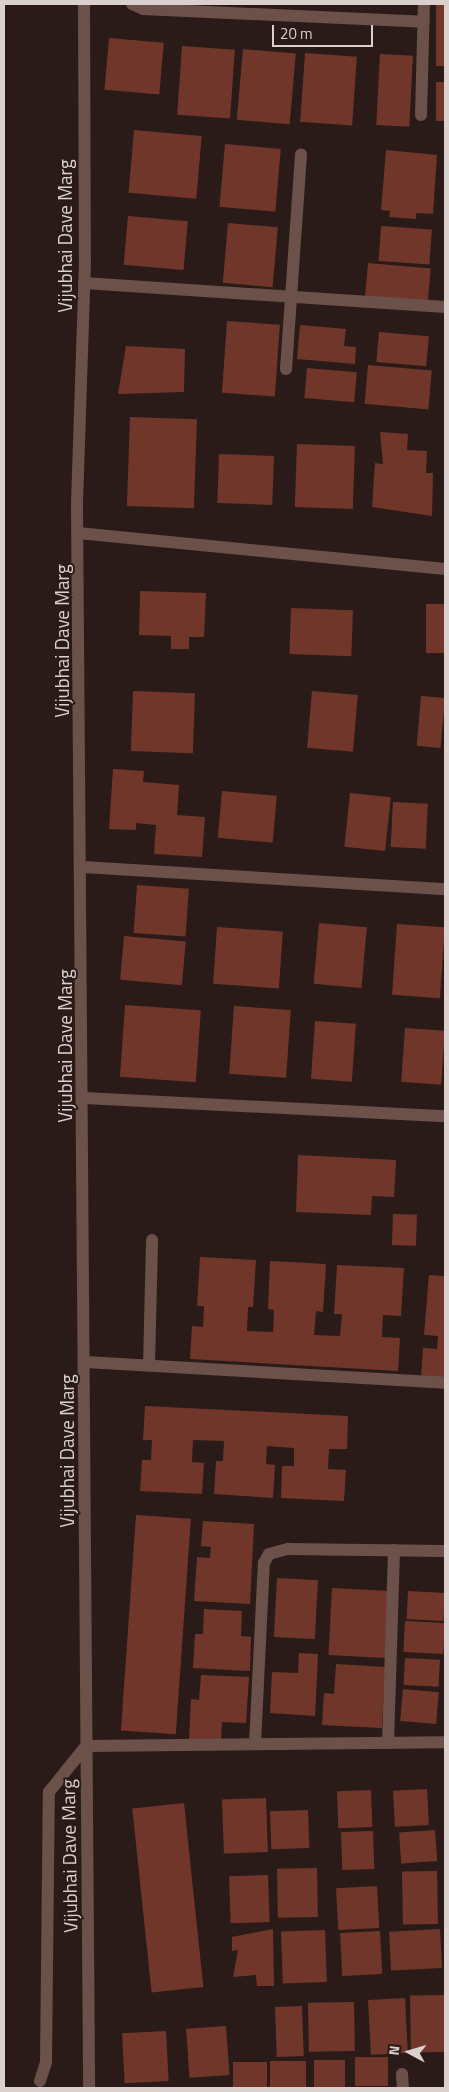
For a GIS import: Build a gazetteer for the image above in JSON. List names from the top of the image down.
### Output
{
  "streets": {
    "street": ["Vijubhai Dave Marg"]
  },
  "scale_bar": "20 m",
  "north": "left"
}
